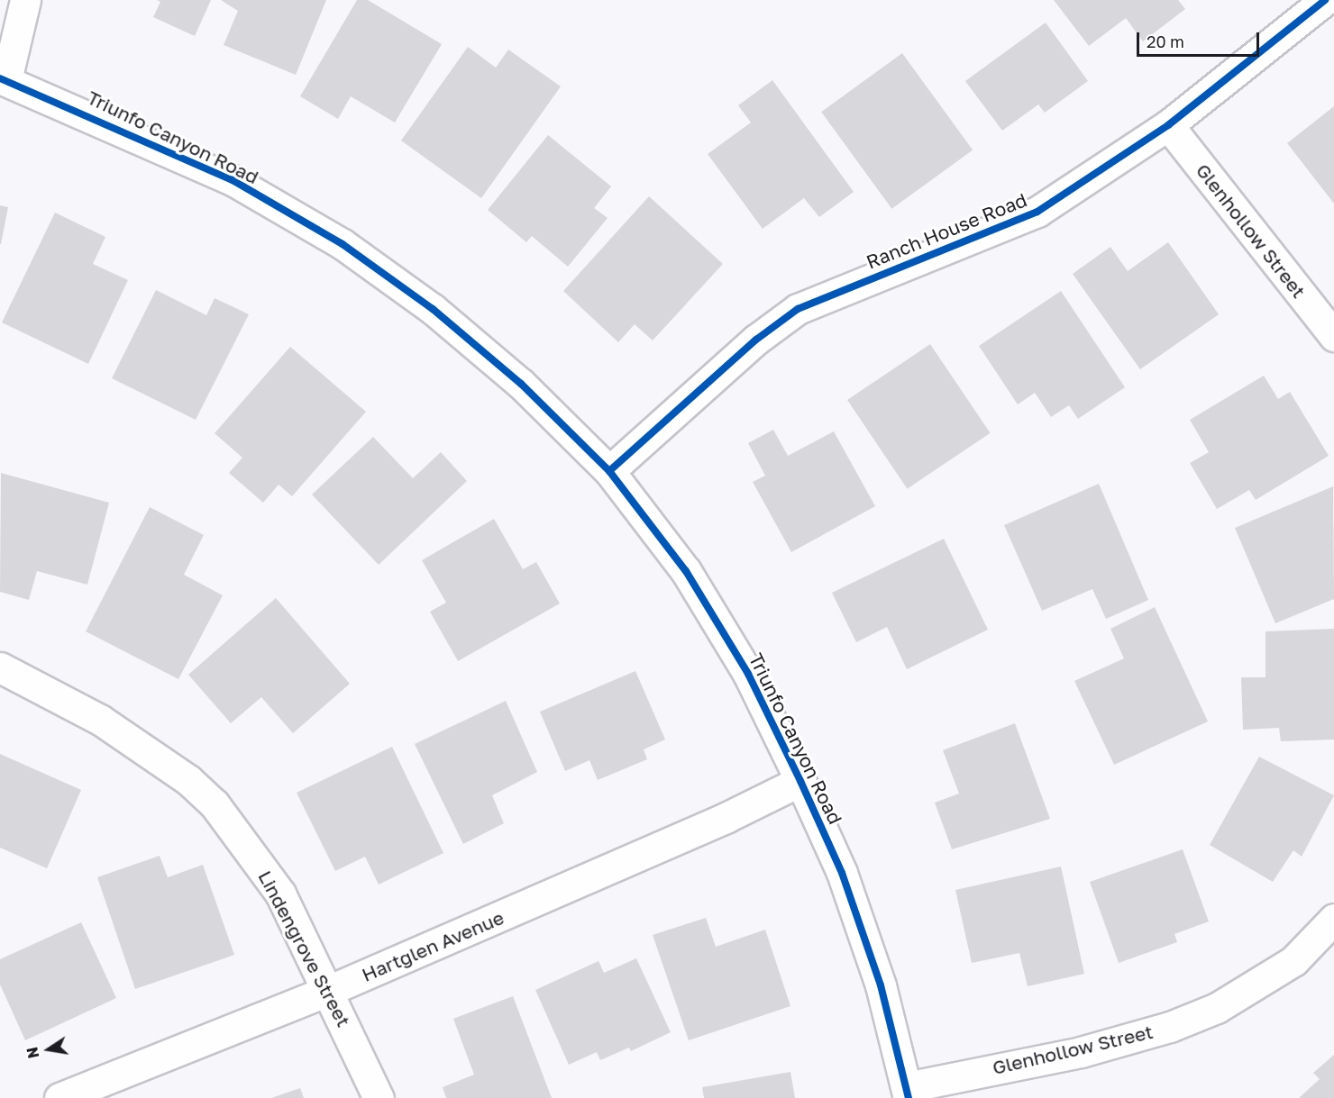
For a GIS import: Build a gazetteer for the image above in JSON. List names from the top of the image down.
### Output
{
  "streets": {
    "street": [
      "Triunfo Canyon Road",
      "Ranch House Road",
      "Glenhollow Street",
      "Hartglen Avenue",
      "Lindengrove Street"
    ]
  },
  "crossings": [
    ["Triunfo Canyon Road", "Ranch House Road"],
    ["Triunfo Canyon Road", "Glenhollow Street"],
    ["Triunfo Canyon Road", "Hartglen Avenue"],
    ["Ranch House Road", "Glenhollow Street"],
    ["Hartglen Avenue", "Lindengrove Street"]
  ],
  "scale_bar": "20 m",
  "north": "left"
}
